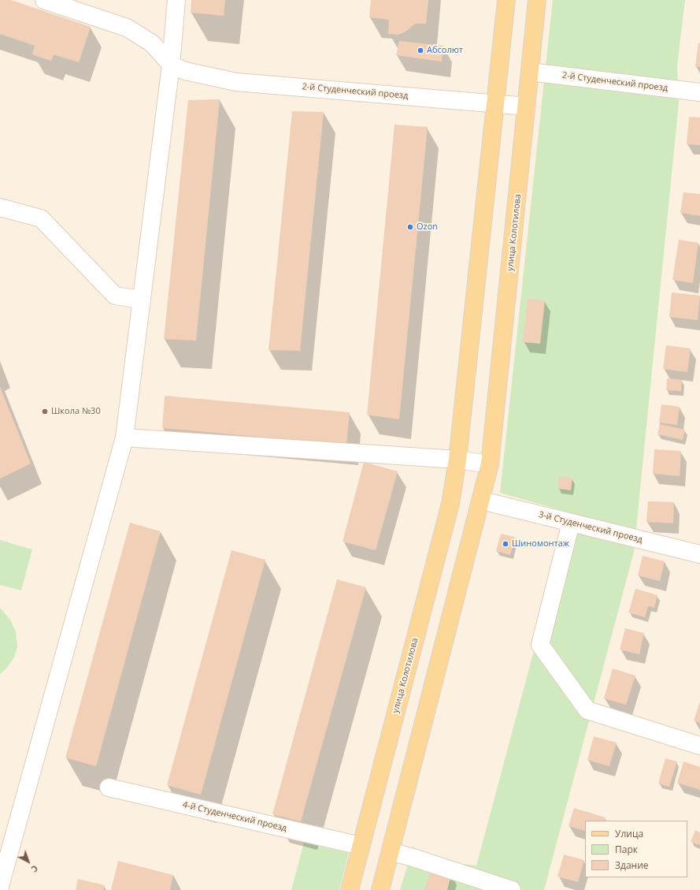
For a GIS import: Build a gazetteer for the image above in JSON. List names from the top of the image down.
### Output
{
  "streets": {
    "main road": ["улица Колотилова"],
    "street": ["2-й Студенческий проезд", "3-й Студенческий проезд", "4-й Студенческий проезд"]
  },
  "crossings": [
    ["2-й Студенческий проезд", "улица Колотилова"],
    ["улица Колотилова", "3-й Студенческий проезд"],
    ["улица Колотилова", "4-й Студенческий проезд"]
  ],
  "places": [
    "Абсолют",
    "Ozon",
    "Школа №30",
    "Шиномонтаж"
  ],
  "legend": ["Улица", "Парк", "Здание"],
  "north": "bottom right"
}
